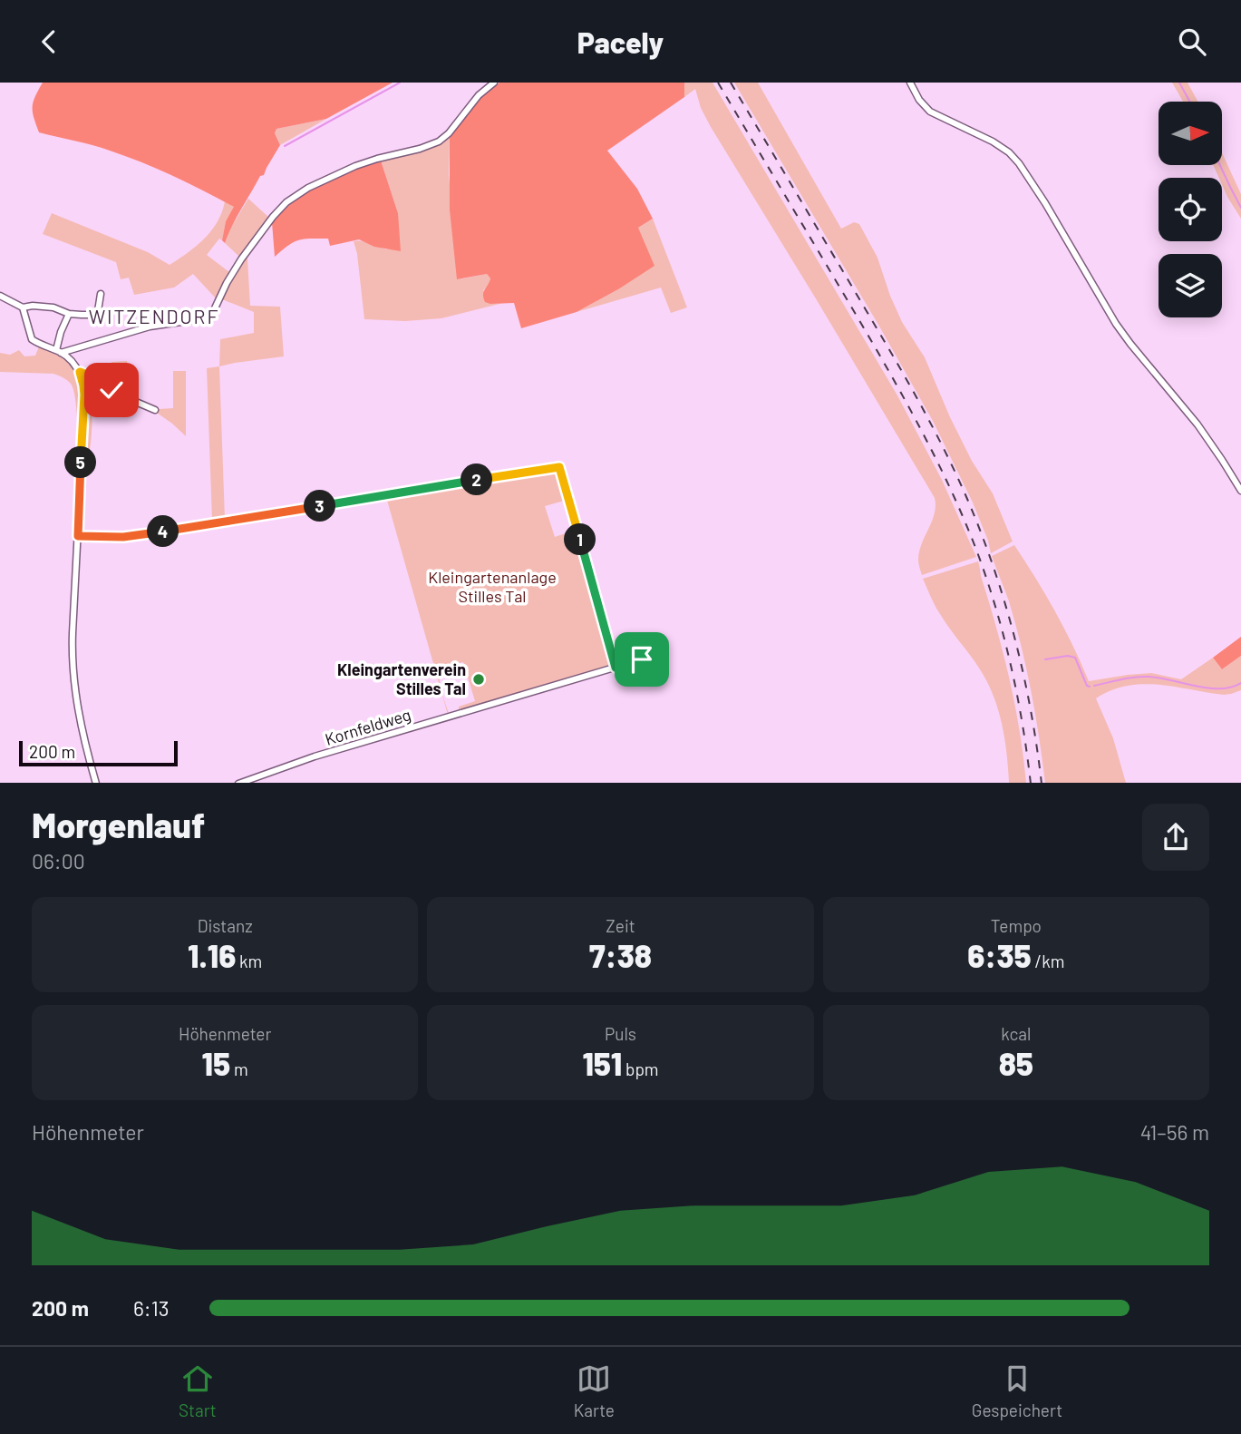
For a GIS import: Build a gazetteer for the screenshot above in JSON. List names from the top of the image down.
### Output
{
  "streets": {
    "street": ["Kornfeldweg"]
  },
  "districts": ["WITZENDORF"],
  "parks": ["Kleingartenanlage Stilles Tal"],
  "places": ["Kleingartenverein Stilles Tal"],
  "scale_bar": "200 m",
  "north": "right",
  "page": {
    "header": "Pacely",
    "pins": [
      "5",
      "2",
      "3",
      "4",
      "1"
    ],
    "scale": "200 m",
    "heading": ["Morgenlauf", "06:00"],
    "stats": [
      ["Distanz", "1.16 km"],
      ["Zeit", "7:38"],
      ["Tempo", "6:35 /km"],
      ["Höhenmeter", "15 m"],
      ["Puls", "151 bpm"],
      ["kcal", "85"]
    ],
    "chart": ["Höhenmeter", "41–56 m"],
    "list": [
      {
        "name": "200 m",
        "note": "6:13"
      }
    ],
    "tabs": ["Start", "Karte", "Gespeichert"]
  }
}
